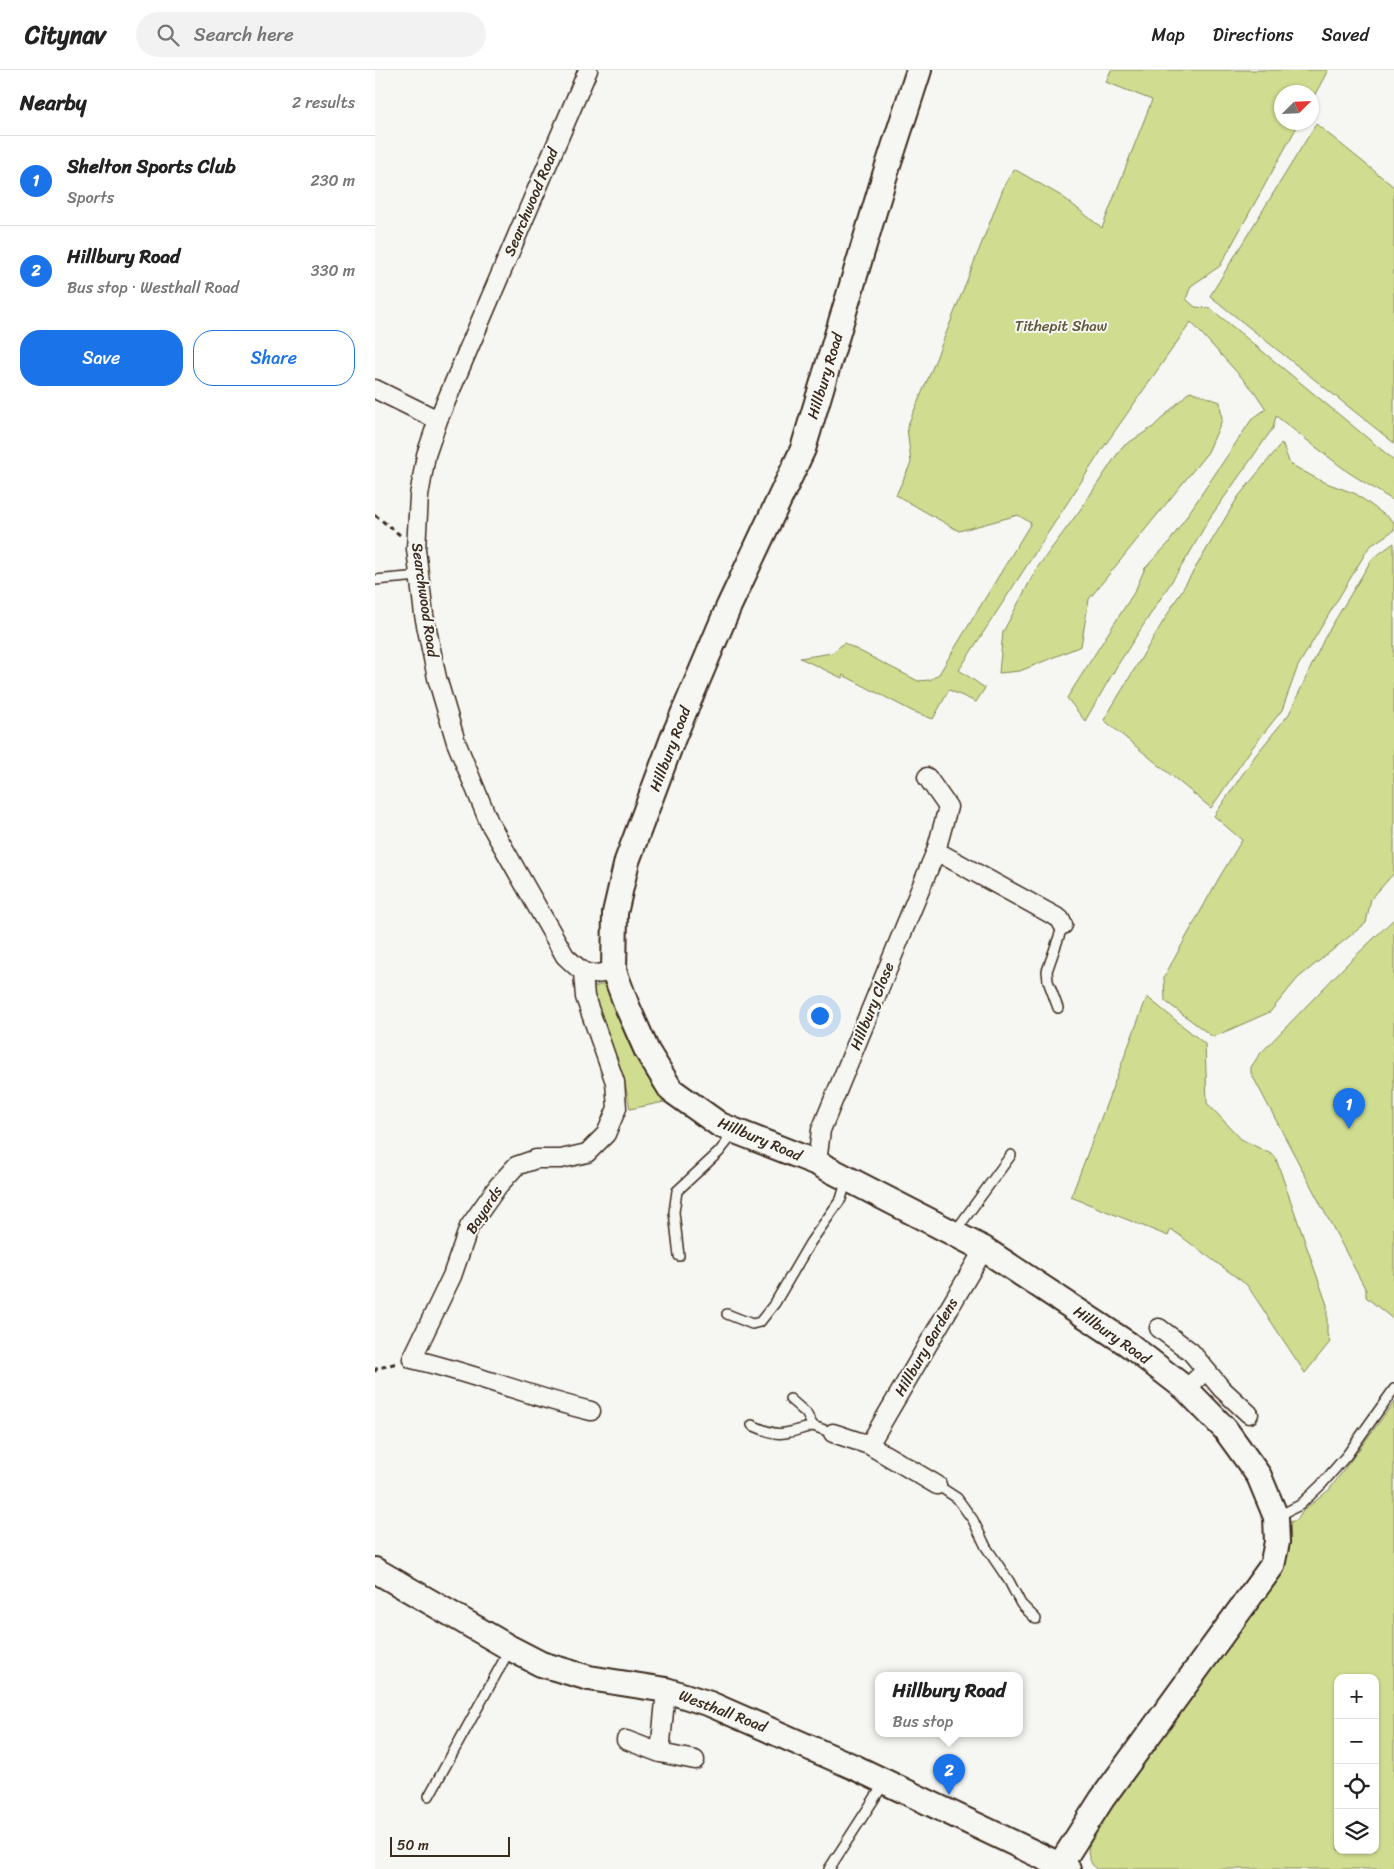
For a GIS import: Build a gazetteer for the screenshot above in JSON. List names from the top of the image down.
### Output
{
  "streets": {
    "main road": ["Hillbury Road", "Westhall Road"],
    "street": [
      "Searchwood Road",
      "Hillbury Close",
      "Bayards",
      "Hillbury Gardens"
    ]
  },
  "crossings": [
    ["Searchwood Road", "Bayards"],
    ["Hillbury Road", "Hillbury Close"],
    ["Hillbury Road", "Hillbury Gardens"],
    ["Hillbury Road", "Westhall Road"]
  ],
  "parks": ["Tithepit Shaw"],
  "scale_bar": "50 m",
  "north": "top right",
  "page": {
    "header": "Citynav",
    "search": "Search here",
    "nav": ["Map", "Directions", "Saved"],
    "heading": ["Nearby", "2 results"],
    "list": [
      {
        "mark": "1",
        "name": "Shelton Sports Club",
        "note": "Sports",
        "value": "230 m"
      },
      {
        "mark": "2",
        "name": "Hillbury Road",
        "note": "Bus stop · Westhall Road",
        "value": "330 m"
      }
    ],
    "buttons": ["Save", "Share"],
    "pins": ["1", "2"],
    "popup": ["Hillbury Road", "Bus stop"],
    "map_buttons": ["+", "−"],
    "scale": "50 m"
  }
}
